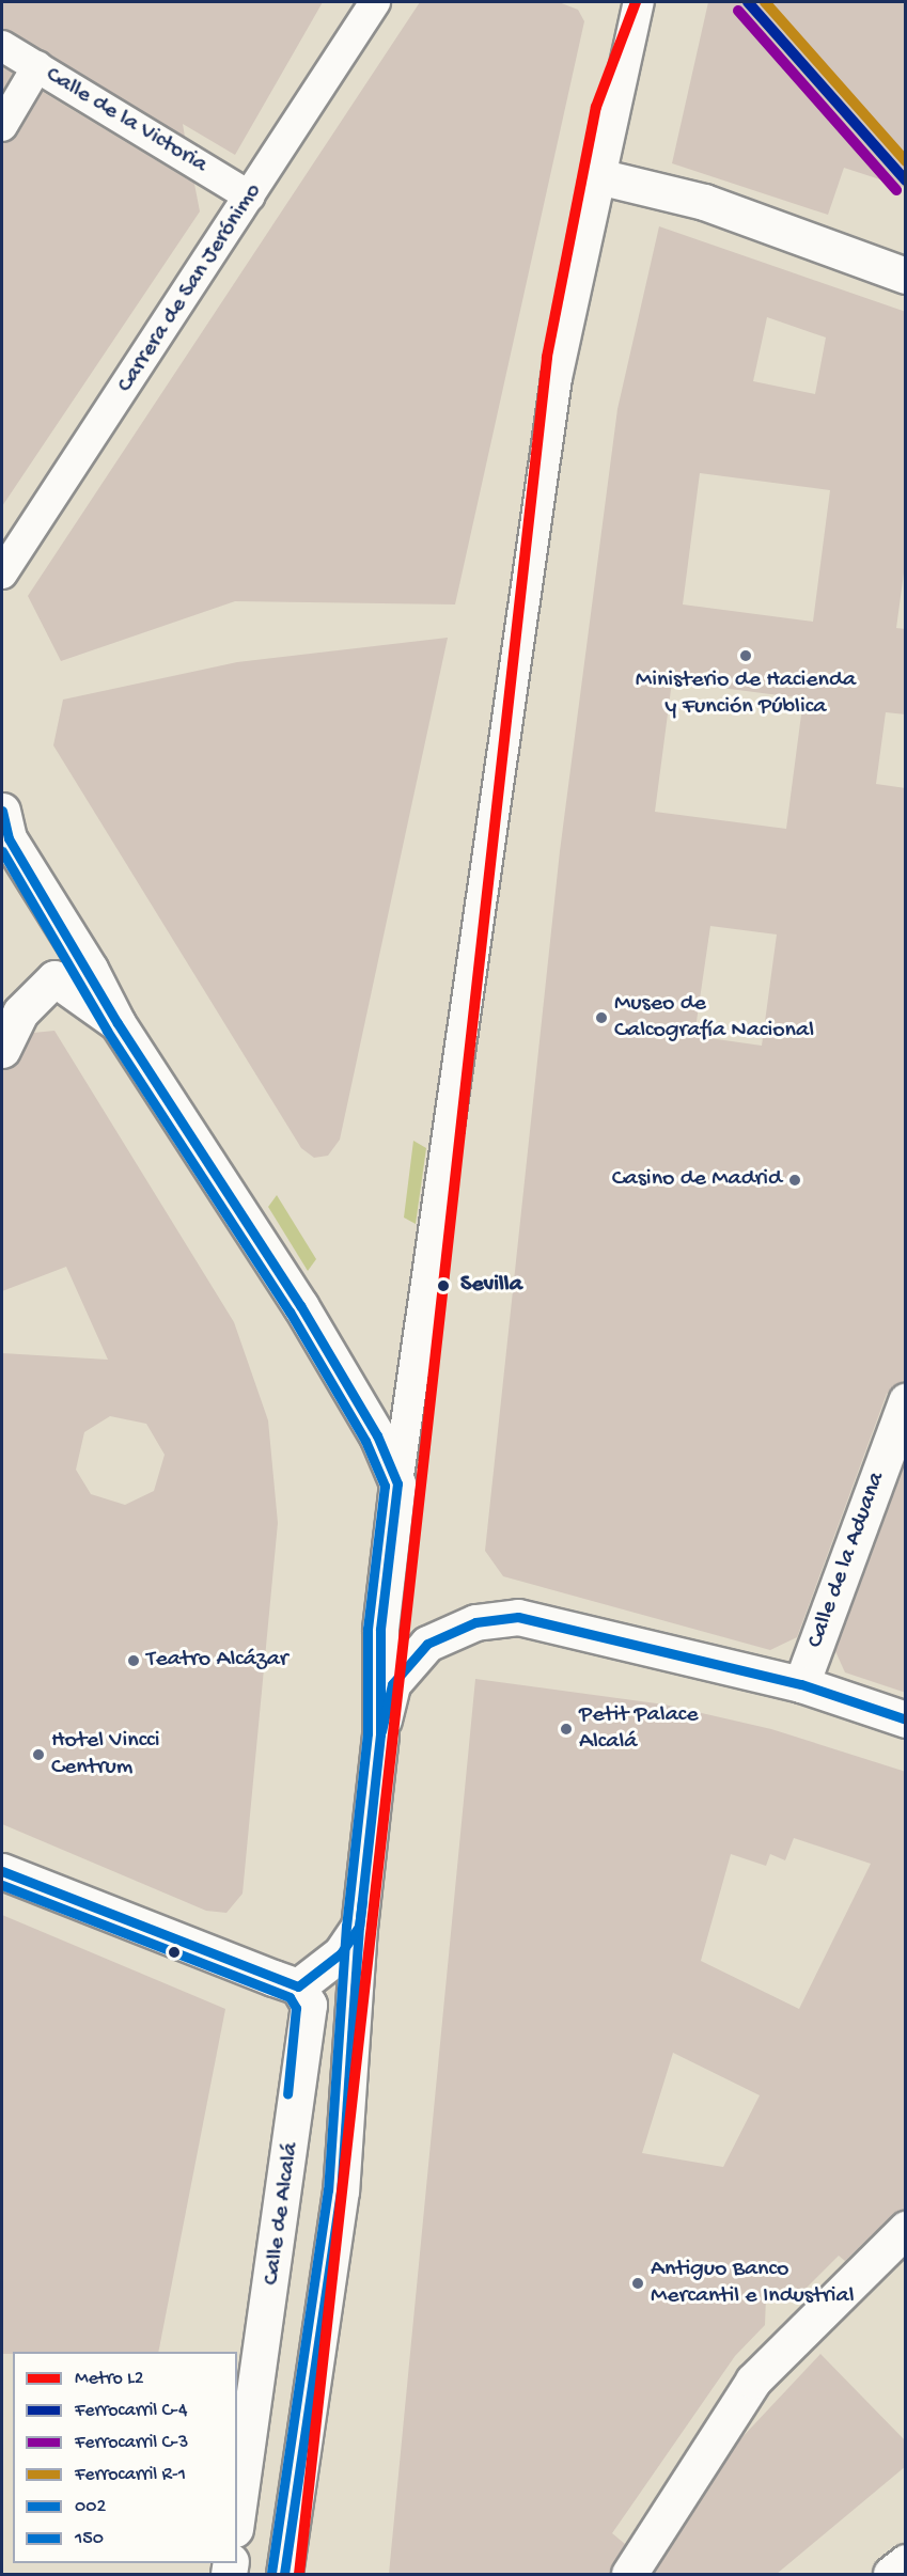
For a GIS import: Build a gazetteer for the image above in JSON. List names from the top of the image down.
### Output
{
  "streets": {
    "street": [
      "Calle de la Victoria",
      "Carrera de San Jerónimo",
      "Calle de la Aduana",
      "Calle de Alcalá"
    ]
  },
  "crossings": [
    ["Calle de la Victoria", "Carrera de San Jerónimo"]
  ],
  "places": [
    "Ministerio de Hacienda y Función Pública",
    "Museo de Calcografía Nacional",
    "Casino de Madrid",
    "Sevilla",
    "Teatro Alcázar",
    "Petit Palace Alcalá",
    "Hotel Vincci Centrum",
    "Antiguo Banco Mercantil e Industrial"
  ],
  "lines": [
    "metro line L2",
    "rail line C-4",
    "rail line R-1",
    "rail line C-3",
    "transit line 002",
    "transit line 150"
  ],
  "legend": [
    "Metro L2",
    "Ferrocarril C-4",
    "Ferrocarril C-3",
    "Ferrocarril R-1",
    "002",
    "150"
  ]
}
